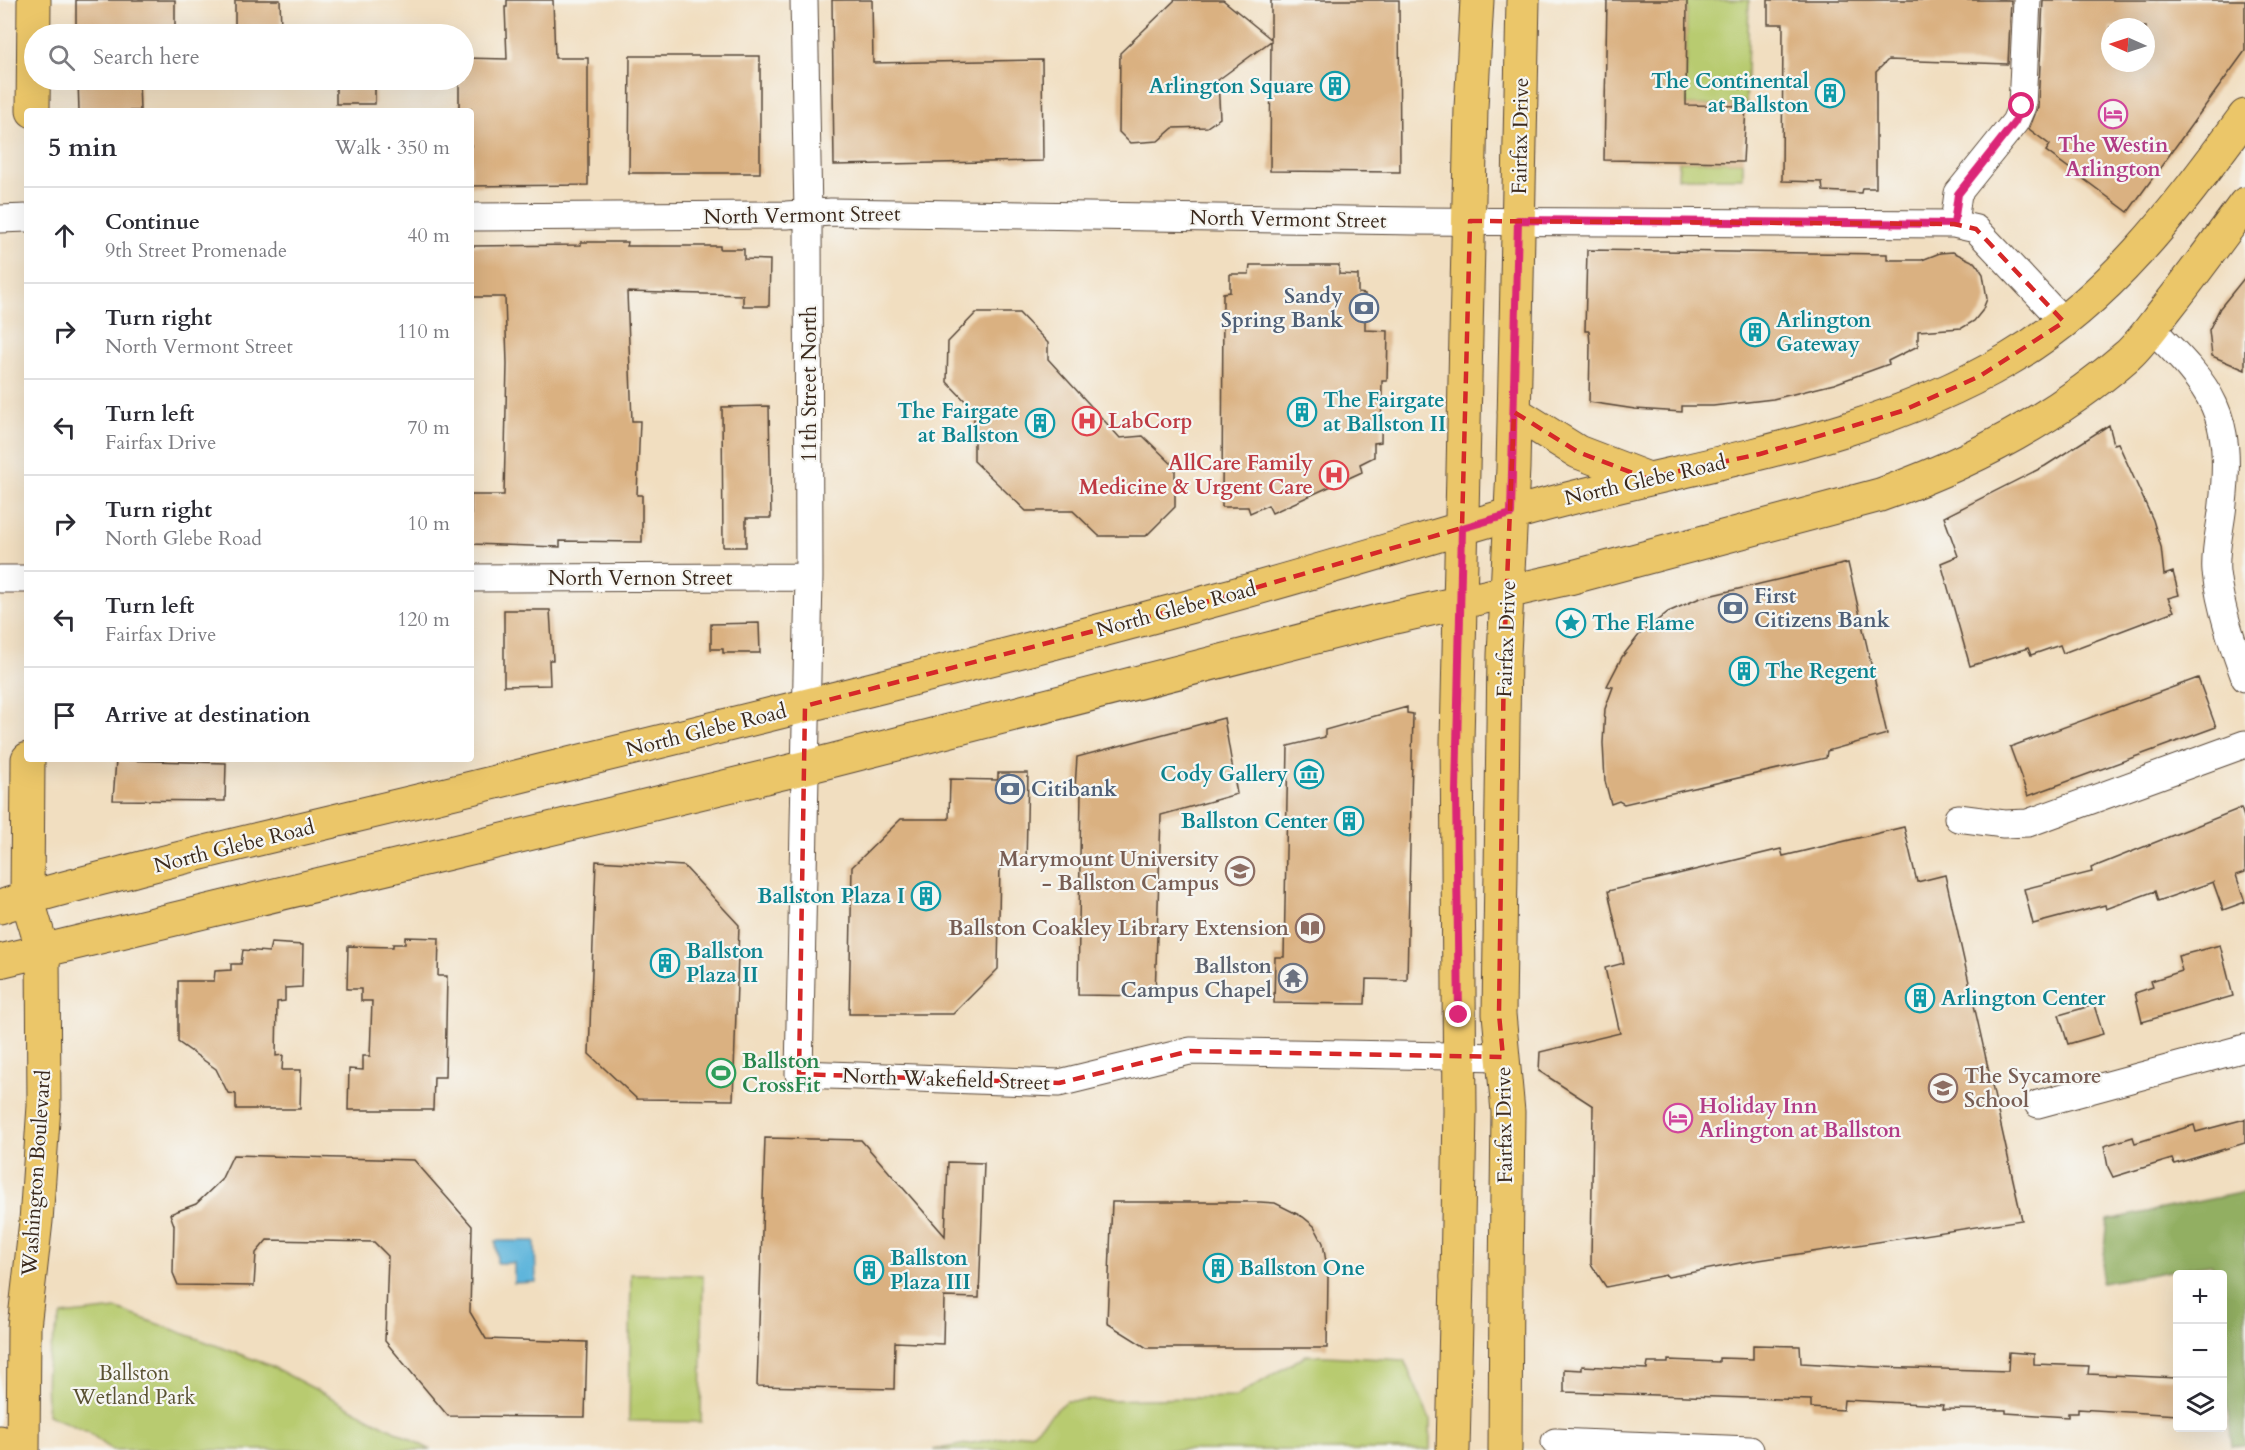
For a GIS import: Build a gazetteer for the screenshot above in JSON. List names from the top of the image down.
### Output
{
  "streets": {
    "main road": ["Fairfax Drive", "North Glebe Road", "Washington Boulevard"],
    "street": [
      "North Vermont Street",
      "11th Street North",
      "North Vernon Street",
      "North Wakefield Street"
    ]
  },
  "crossings": [
    ["Fairfax Drive", "North Vermont Street"],
    ["Fairfax Drive", "North Glebe Road"],
    ["Fairfax Drive", "North Wakefield Street"],
    ["North Vermont Street", "11th Street North"],
    ["North Vermont Street", "North Glebe Road"],
    ["11th Street North", "North Glebe Road"],
    ["11th Street North", "North Vernon Street"],
    ["11th Street North", "North Wakefield Street"],
    ["North Glebe Road", "Washington Boulevard"]
  ],
  "parks": ["Ballston Wetland Park"],
  "places": {
    "building": [
      "Arlington Square",
      "The Continental at Ballston",
      "Arlington Gateway",
      "The Fairgate at Ballston II",
      "The Fairgate at Ballston",
      "The Regent",
      "Ballston Center",
      "Ballston Plaza I",
      "Ballston Plaza II",
      "Arlington Center",
      "Ballston One",
      "Ballston Plaza III"
    ],
    "hotel": ["The Westin Arlington", "Holiday Inn Arlington at Ballston"],
    "bank": ["Sandy Spring Bank", "First Citizens Bank", "Citibank"],
    "hospital": ["LabCorp", "AllCare Family Medicine & Urgent Care"],
    "place": ["The Flame"],
    "museum": ["Cody Gallery"],
    "school or university": ["Marymount University - Ballston Campus", "The Sycamore School"],
    "library": ["Ballston Coakley Library Extension"],
    "temple": ["Ballston Campus Chapel"],
    "sports": ["Ballston CrossFit"]
  },
  "north": "left",
  "page": {
    "search": "Search here",
    "heading": ["5 min", "Walk · 350 m"],
    "list": [
      ["Continue", "9th Street Promenade", "40 m"],
      ["Turn right", "North Vermont Street", "110 m"],
      ["Turn left", "Fairfax Drive", "70 m"],
      ["Turn right", "North Glebe Road", "10 m"],
      ["Turn left", "Fairfax Drive", "120 m"],
      "Arrive at destination"
    ],
    "map_buttons": ["+", "−"]
  }
}
